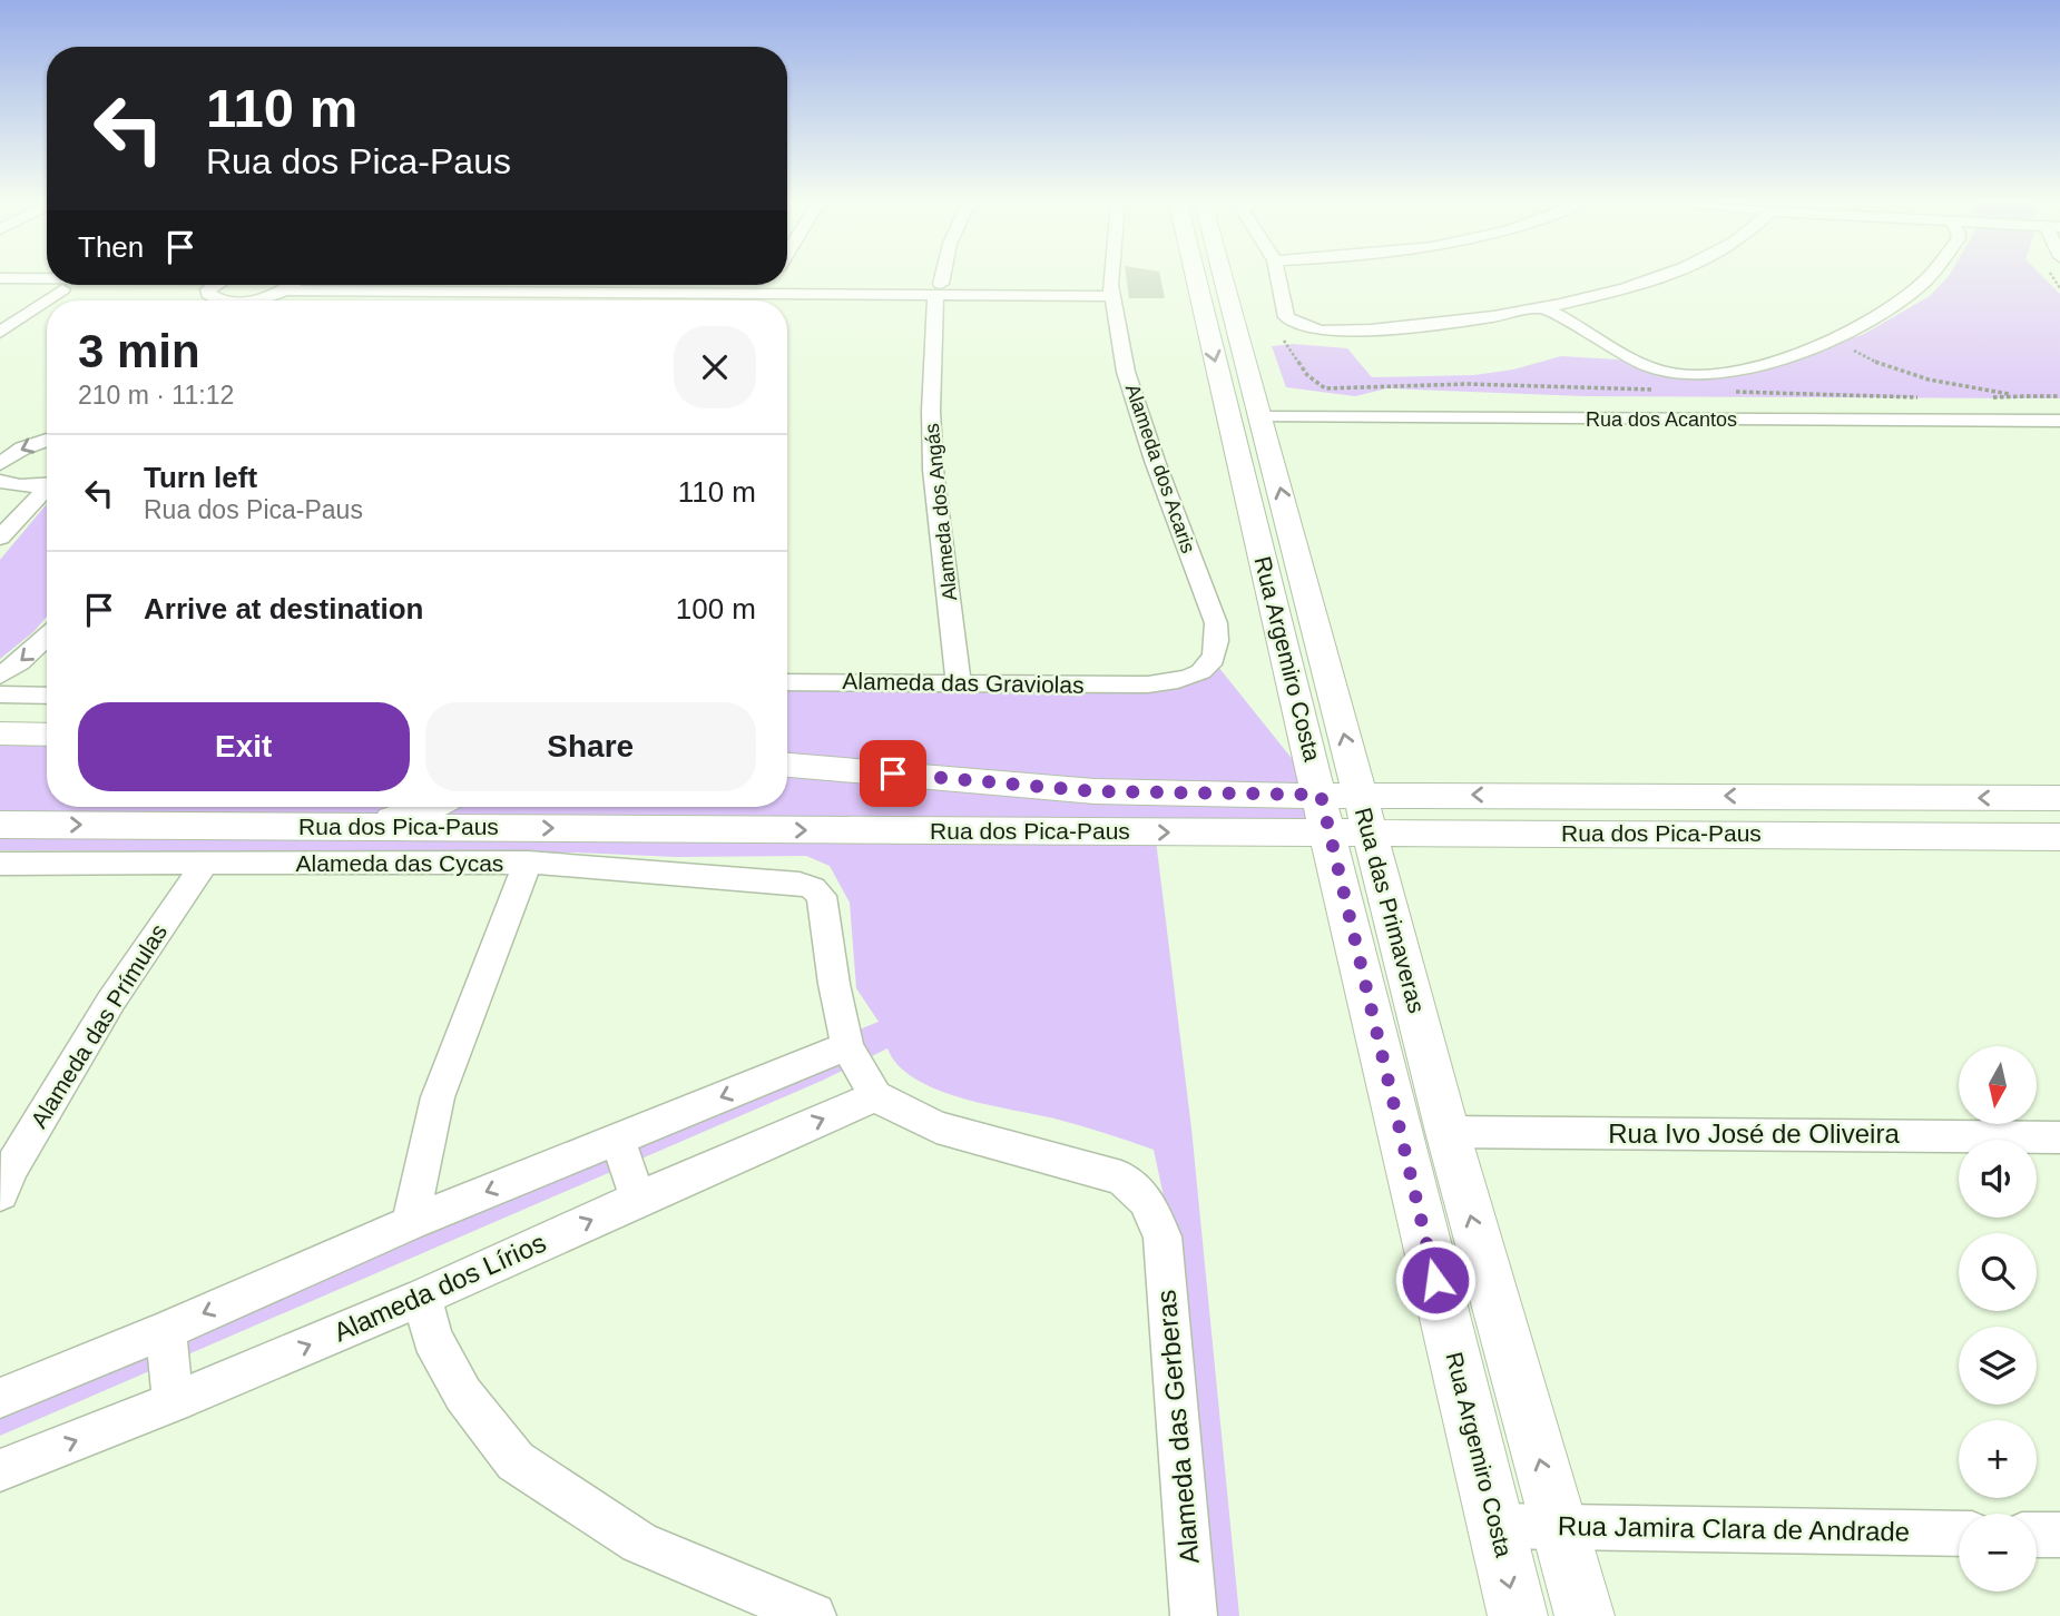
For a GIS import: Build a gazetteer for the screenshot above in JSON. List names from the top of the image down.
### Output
{
  "streets": {
    "street": [
      "Rua dos Acantos",
      "Alameda dos Acaris",
      "Alameda dos Angás",
      "Rua Argemiro Costa",
      "Alameda das Graviolas",
      "Rua dos Pica-Paus",
      "Alameda das Cycas",
      "Rua das Primaveras",
      "Alameda das Prímulas",
      "Rua Ivo José de Oliveira",
      "Alameda dos Lírios",
      "Alameda das Gerberas",
      "Rua Jamira Clara de Andrade"
    ]
  },
  "crossings": [
    ["Rua dos Acantos", "Rua das Primaveras"],
    ["Alameda dos Acaris", "Alameda das Graviolas"],
    ["Alameda dos Angás", "Alameda das Graviolas"],
    ["Rua Argemiro Costa", "Rua dos Pica-Paus"],
    ["Rua Argemiro Costa", "Rua Jamira Clara de Andrade"],
    ["Rua dos Pica-Paus", "Rua das Primaveras"],
    ["Alameda das Cycas", "Alameda das Prímulas"],
    ["Rua das Primaveras", "Rua Ivo José de Oliveira"],
    ["Rua das Primaveras", "Rua Jamira Clara de Andrade"],
    ["Alameda dos Lírios", "Alameda das Gerberas"]
  ],
  "one_way": ["Rua Argemiro Costa", "Rua das Primaveras"],
  "north": "bottom",
  "page": {
    "turn": ["110 m", "Rua dos Pica-Paus"],
    "then": "Then",
    "heading": ["3 min", "210 m · 11:12"],
    "list": [
      {
        "name": "Turn left",
        "note": "Rua dos Pica-Paus",
        "value": "110 m"
      },
      {
        "name": "Arrive at destination",
        "value": "100 m"
      }
    ],
    "buttons": ["Exit", "Share"],
    "map_buttons": ["+", "−"]
  }
}
